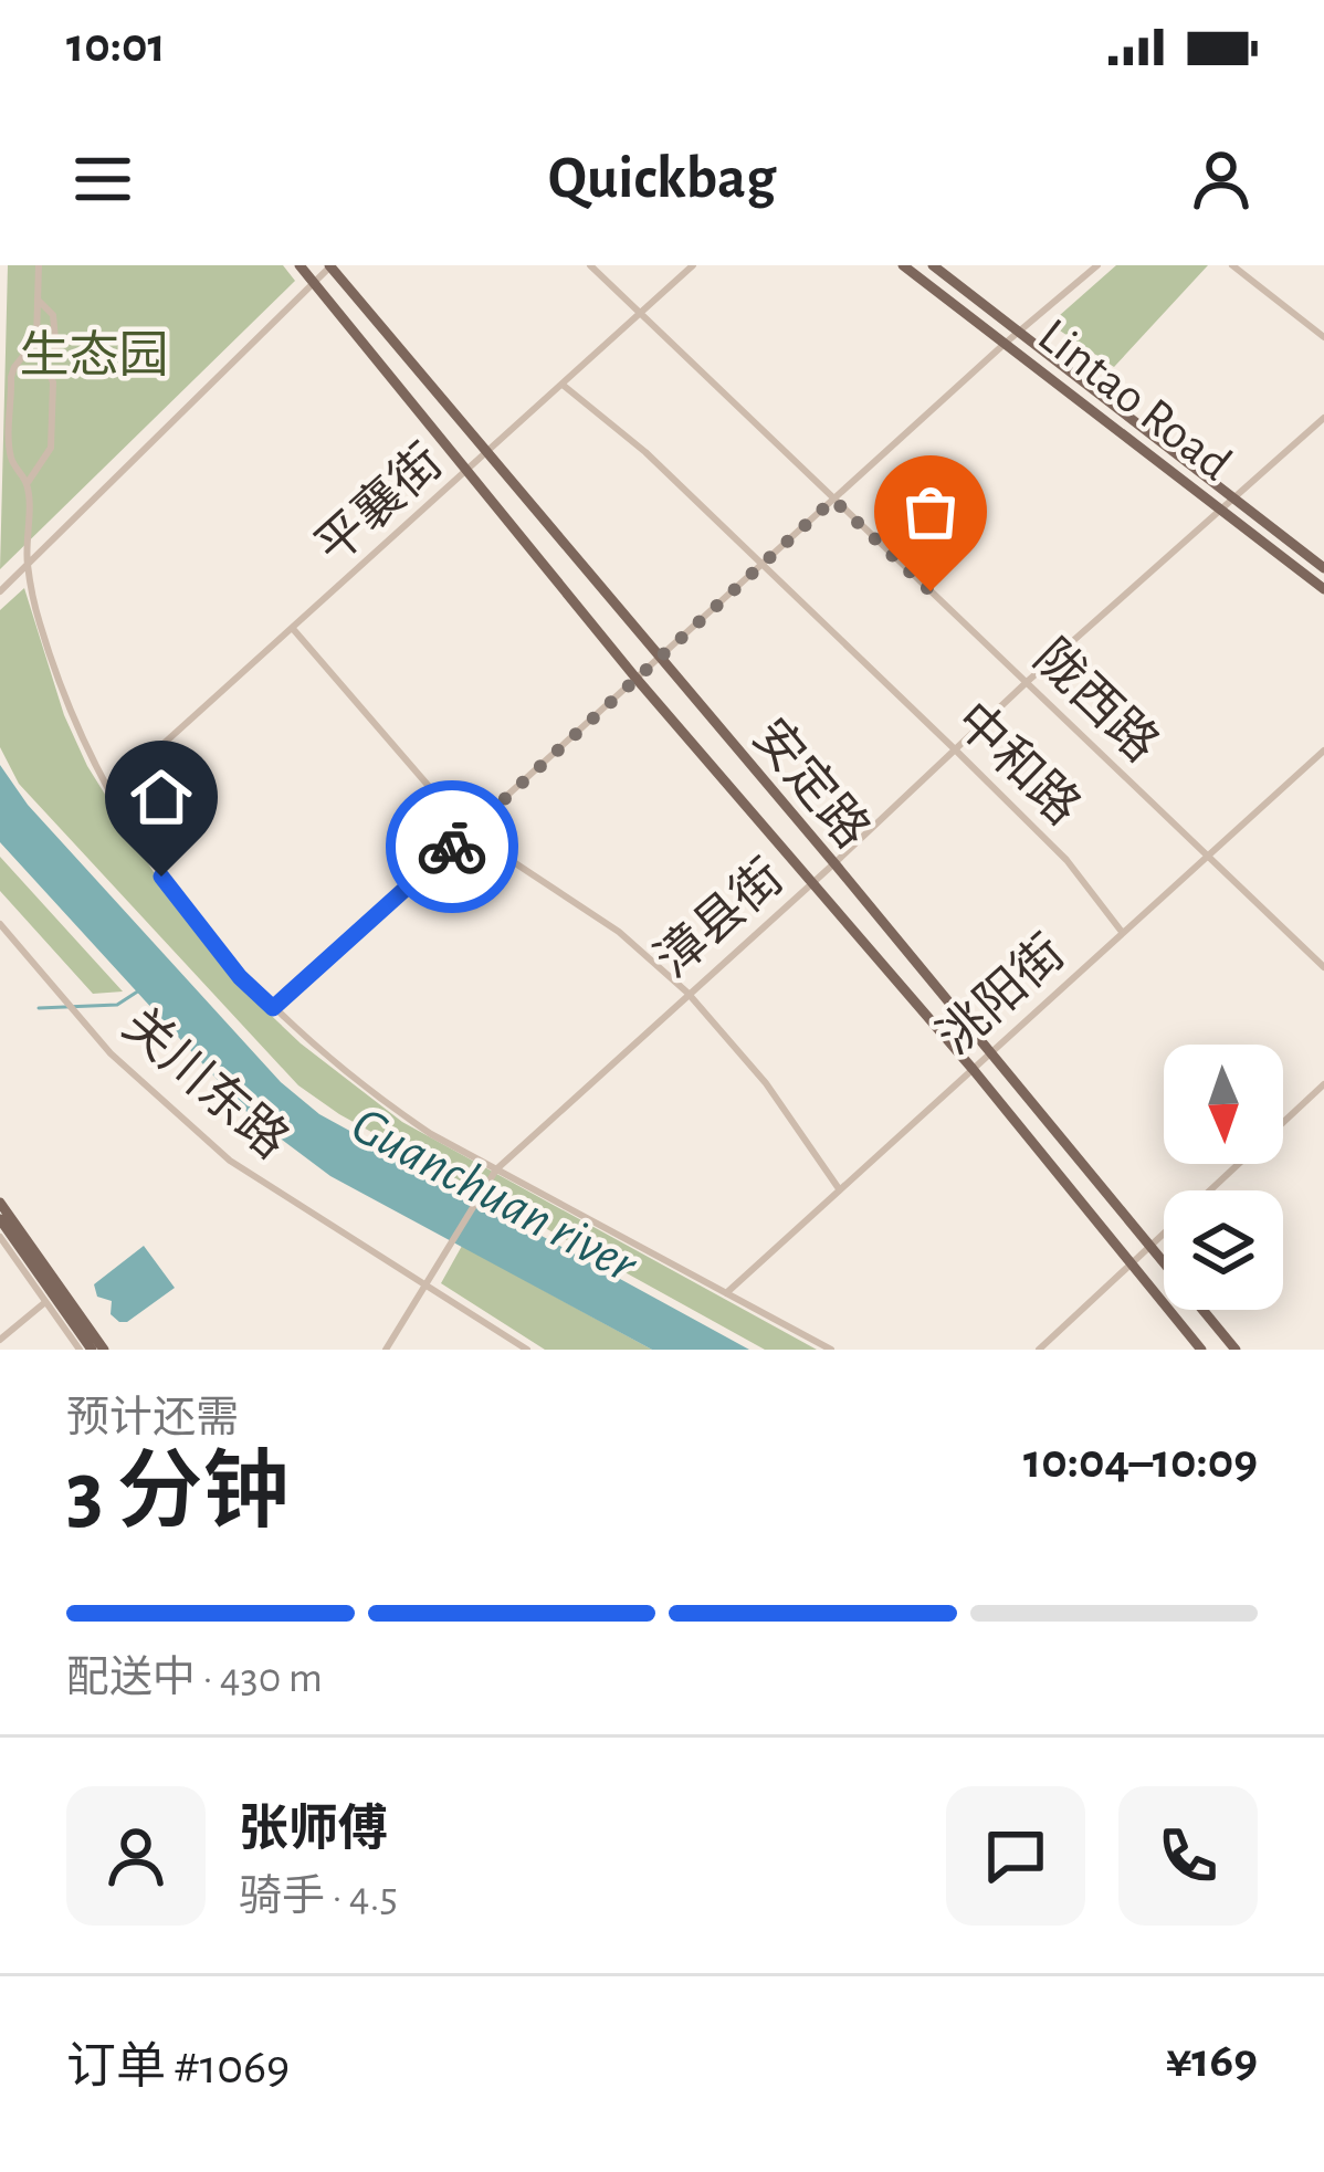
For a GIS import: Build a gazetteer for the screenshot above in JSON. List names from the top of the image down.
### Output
{
  "streets": {
    "main road": ["Lintao Road", "安定路"],
    "street": [
      "平襄街",
      "陇西路",
      "中和路",
      "漳县街",
      "洮阳街",
      "关川东路"
    ]
  },
  "crossings": [
    ["Lintao Road", "漳县街"],
    ["平襄街", "陇西路"],
    ["平襄街", "中和路"],
    ["平襄街", "安定路"],
    ["陇西路", "漳县街"],
    ["陇西路", "洮阳街"],
    ["中和路", "漳县街"],
    ["中和路", "洮阳街"],
    ["安定路", "漳县街"],
    ["安定路", "洮阳街"],
    ["漳县街", "关川东路"]
  ],
  "water": ["Guanchuan river"],
  "parks": ["生态园"],
  "north": "bottom",
  "page": {
    "status": "10:01",
    "header": "Quickbag",
    "heading": ["3 分钟", "预计还需", "10:04–10:09"],
    "panel": [
      "张师傅",
      "骑手 · 4.5",
      "订单 #1069",
      "¥169"
    ],
    "bar": "配送中 · 430 m"
  }
}
